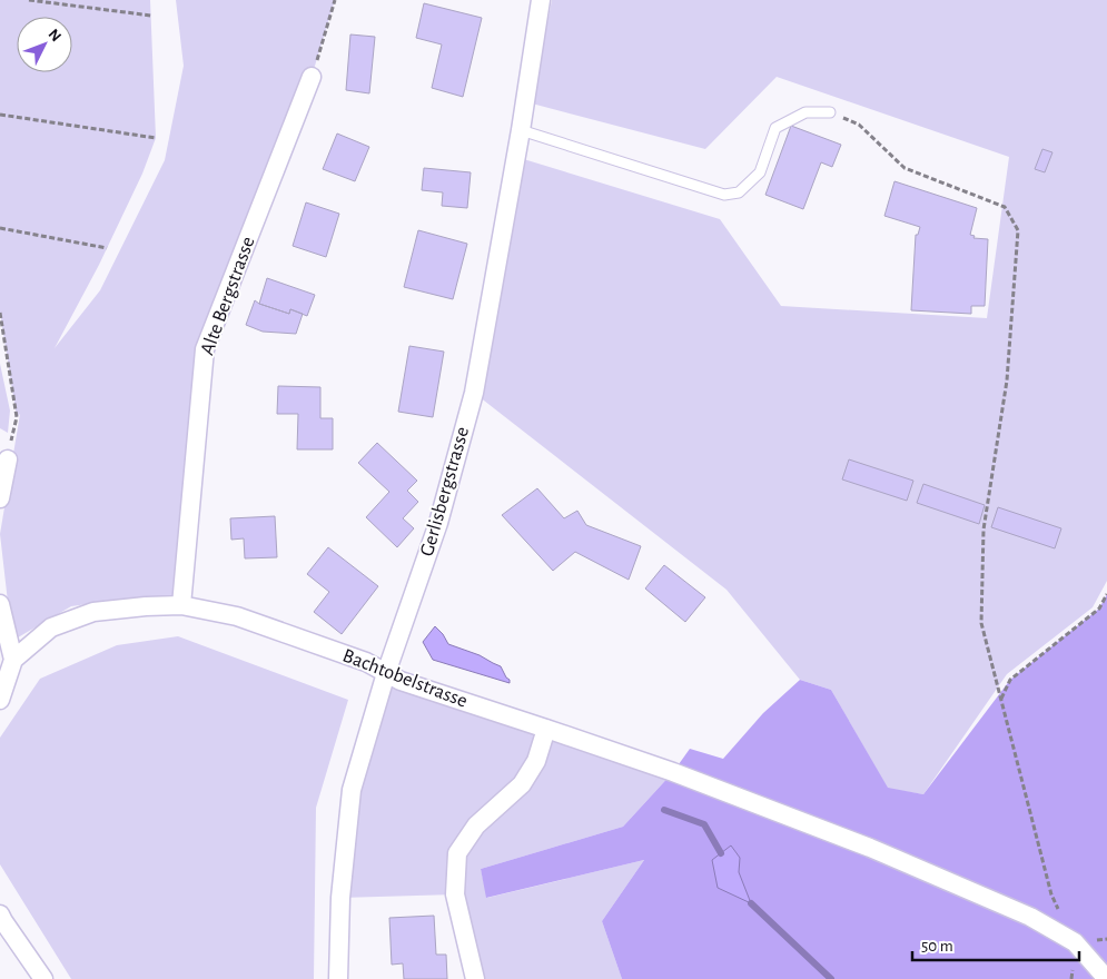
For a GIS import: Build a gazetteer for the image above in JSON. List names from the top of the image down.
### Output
{
  "streets": {
    "street": ["Alte Bergstrasse", "Gerlisbergstrasse", "Bachtobelstrasse"]
  },
  "crossings": [
    ["Alte Bergstrasse", "Bachtobelstrasse"],
    ["Gerlisbergstrasse", "Bachtobelstrasse"]
  ],
  "scale_bar": "50 m",
  "north": "top right"
}
